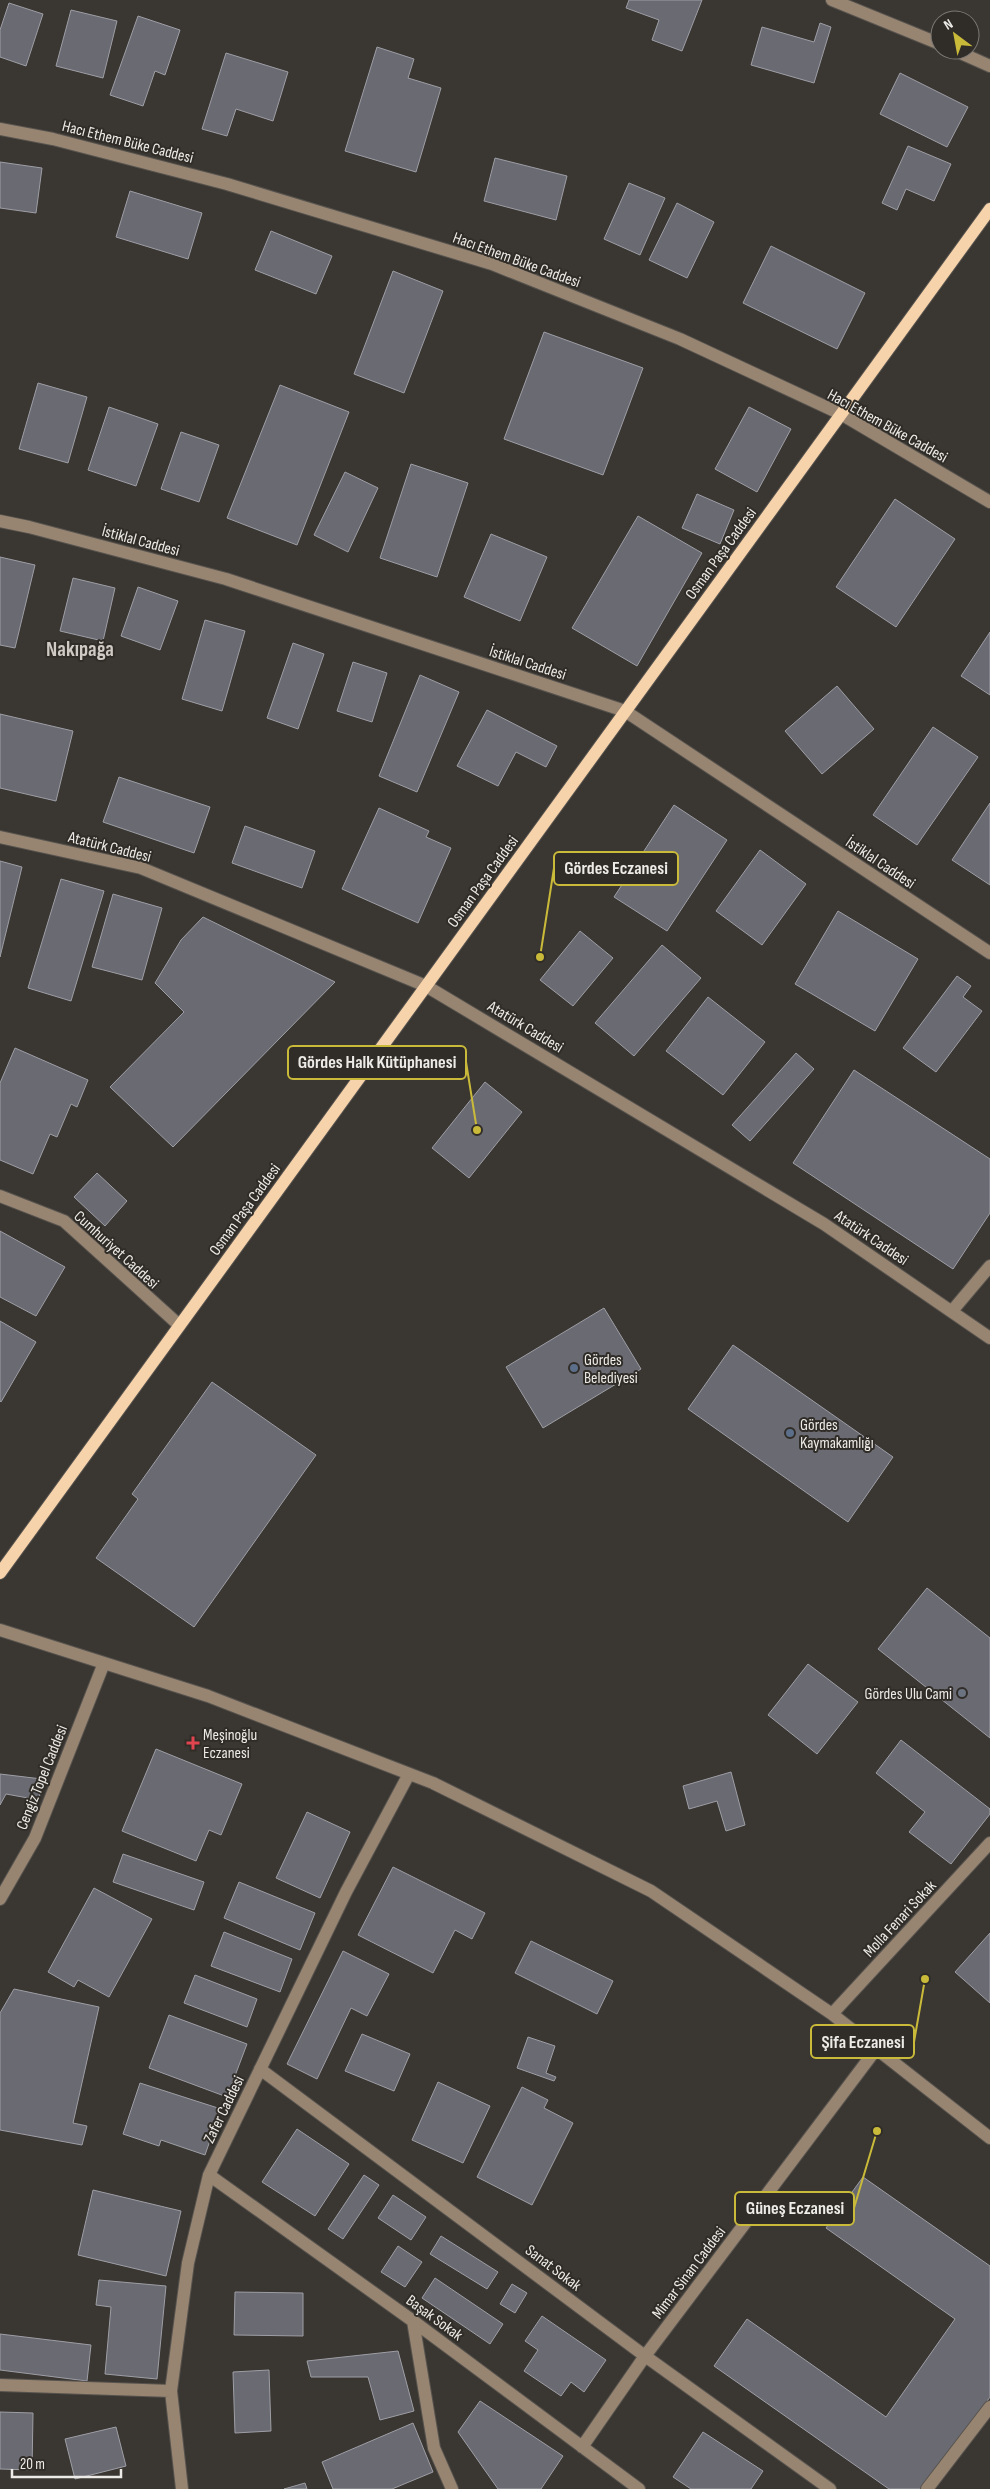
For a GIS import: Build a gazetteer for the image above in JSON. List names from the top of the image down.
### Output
{
  "streets": {
    "main road": ["Osman Paşa Caddesi"],
    "street": [
      "Hacı Ethem Büke Caddesi",
      "İstiklal Caddesi",
      "Atatürk Caddesi",
      "Cumhuriyet Caddesi",
      "Cengiz Topel Caddesi",
      "Molla Fenari Sokak",
      "Zafer Caddesi",
      "Sanat Sokak",
      "Mimar Sinan Caddesi",
      "Başak Sokak"
    ]
  },
  "crossings": [
    ["Hacı Ethem Büke Caddesi", "Osman Paşa Caddesi"],
    ["İstiklal Caddesi", "Osman Paşa Caddesi"],
    ["Osman Paşa Caddesi", "Atatürk Caddesi"],
    ["Osman Paşa Caddesi", "Cumhuriyet Caddesi"],
    ["Zafer Caddesi", "Sanat Sokak"],
    ["Zafer Caddesi", "Başak Sokak"],
    ["Sanat Sokak", "Mimar Sinan Caddesi"],
    ["Mimar Sinan Caddesi", "Başak Sokak"]
  ],
  "districts": ["Nakıpağa"],
  "places": {
    "other": [
      "Gördes Eczanesi",
      "Gördes Halk Kütüphanesi",
      "Gördes Belediyesi",
      "Gördes Kaymakamlığı",
      "Gördes Ulu Cami",
      "Şifa Eczanesi",
      "Güneş Eczanesi"
    ],
    "health": ["Meşinoğlu Eczanesi"]
  },
  "scale_bar": "20 m",
  "north": "top left"
}
